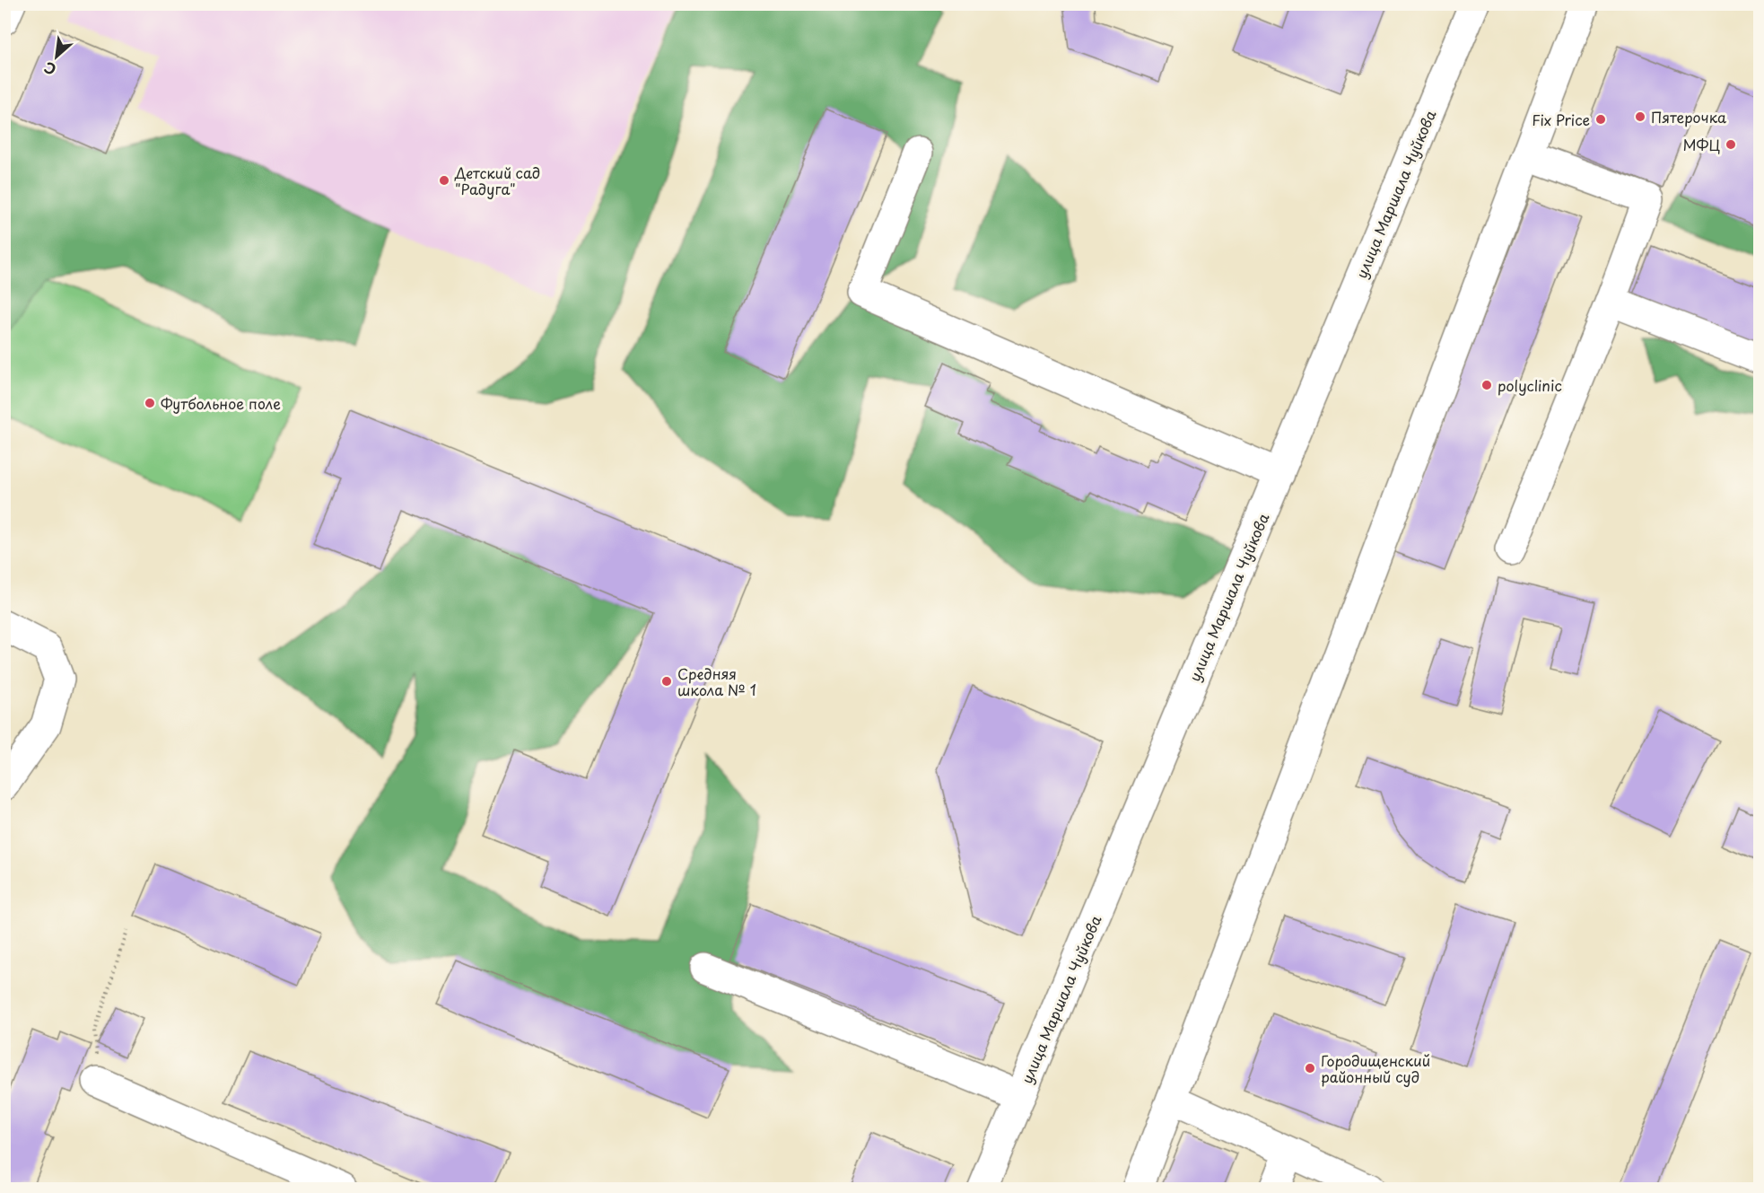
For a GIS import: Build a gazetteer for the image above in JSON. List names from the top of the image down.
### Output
{
  "streets": {
    "street": ["улица Маршала Чуйкова"]
  },
  "places": [
    "Пятерочка",
    "Fix Price",
    "МФЦ",
    "Детский сад \"Радуга\"",
    "polyclinic",
    "Футбольное поле",
    "Средняя школа № 1",
    "Городищенский районный суд"
  ],
  "north": "bottom left"
}
